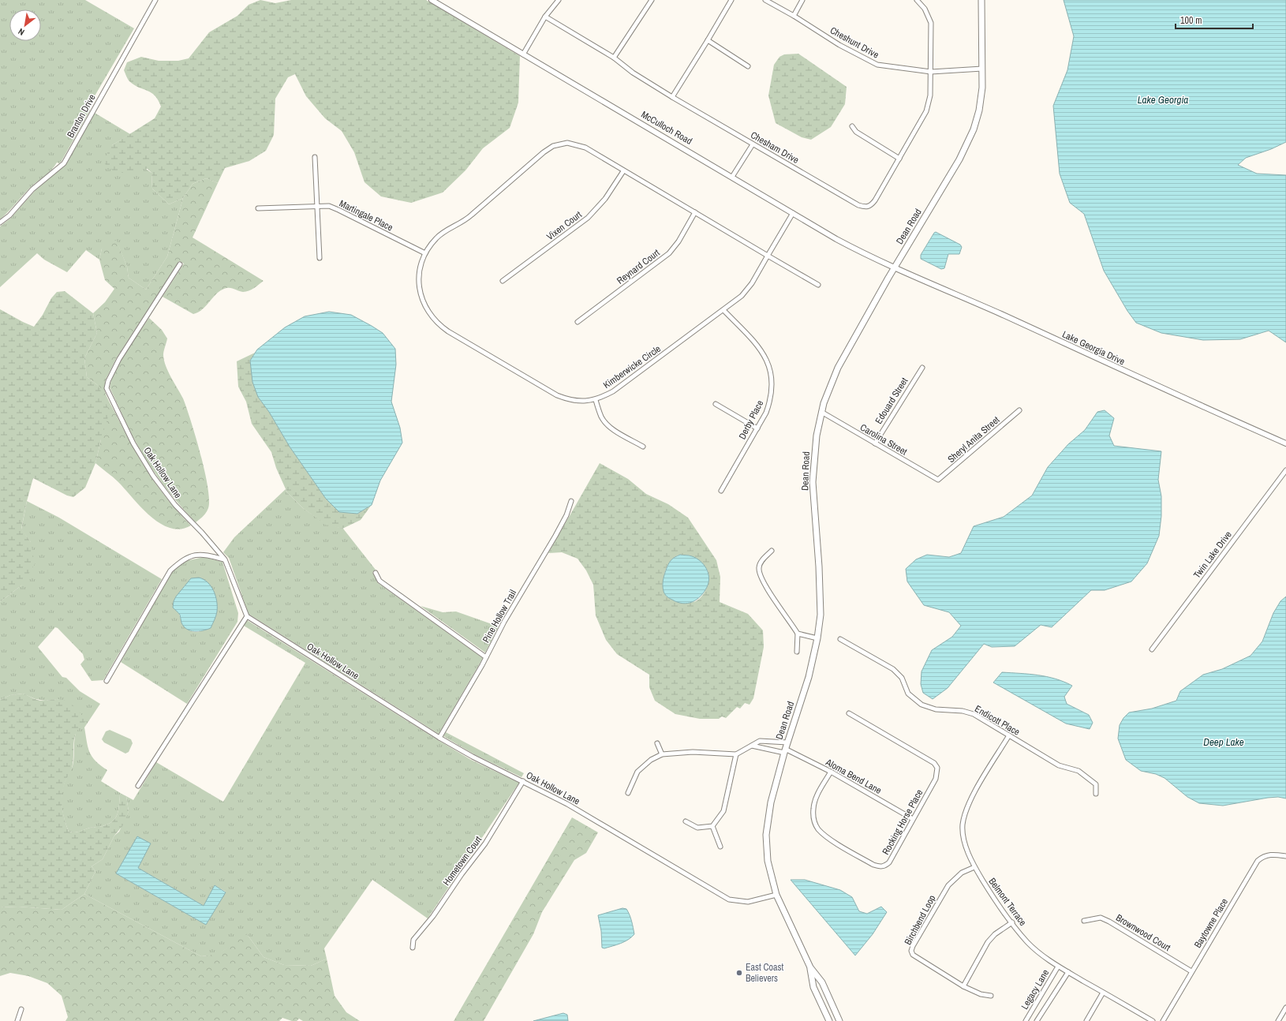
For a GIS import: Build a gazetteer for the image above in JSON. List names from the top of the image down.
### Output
{
  "streets": {
    "main road": ["Dean Road"],
    "street": [
      "Cheshunt Drive",
      "Branton Drive",
      "McCulloch Road",
      "Chesham Drive",
      "Martingale Place",
      "Vixen Court",
      "Reynard Court",
      "Lake Georgia Drive",
      "Kimberwicke Circle",
      "Edouard Street",
      "Derby Place",
      "Carolina Street",
      "Sheryl Anita Street",
      "Oak Hollow Lane",
      "Twin Lake Drive",
      "Pine Hollow Trail",
      "Endicott Place",
      "Aloma Bend Lane",
      "Rocking Horse Place",
      "Hometown Court",
      "Belmont Terrace",
      "Birchbend Loop",
      "Baytowne Place",
      "Brownwood Court",
      "Legacy Lane"
    ]
  },
  "crossings": [
    ["Cheshunt Drive", "Chesham Drive"],
    ["Cheshunt Drive", "Dean Road"],
    ["McCulloch Road", "Dean Road"],
    ["McCulloch Road", "Lake Georgia Drive"],
    ["Martingale Place", "Kimberwicke Circle"],
    ["Vixen Court", "Kimberwicke Circle"],
    ["Dean Road", "Lake Georgia Drive"],
    ["Dean Road", "Carolina Street"],
    ["Dean Road", "Oak Hollow Lane"],
    ["Dean Road", "Aloma Bend Lane"],
    ["Reynard Court", "Kimberwicke Circle"],
    ["Kimberwicke Circle", "Derby Place"],
    ["Edouard Street", "Carolina Street"],
    ["Carolina Street", "Sheryl Anita Street"],
    ["Oak Hollow Lane", "Pine Hollow Trail"],
    ["Oak Hollow Lane", "Hometown Court"],
    ["Endicott Place", "Belmont Terrace"],
    ["Aloma Bend Lane", "Rocking Horse Place"],
    ["Belmont Terrace", "Birchbend Loop"],
    ["Belmont Terrace", "Legacy Lane"],
    ["Baytowne Place", "Brownwood Court"]
  ],
  "water": ["Lake Georgia", "Deep Lake"],
  "places": ["East Coast Believers"],
  "scale_bar": "100 m",
  "north": "bottom left"
}
